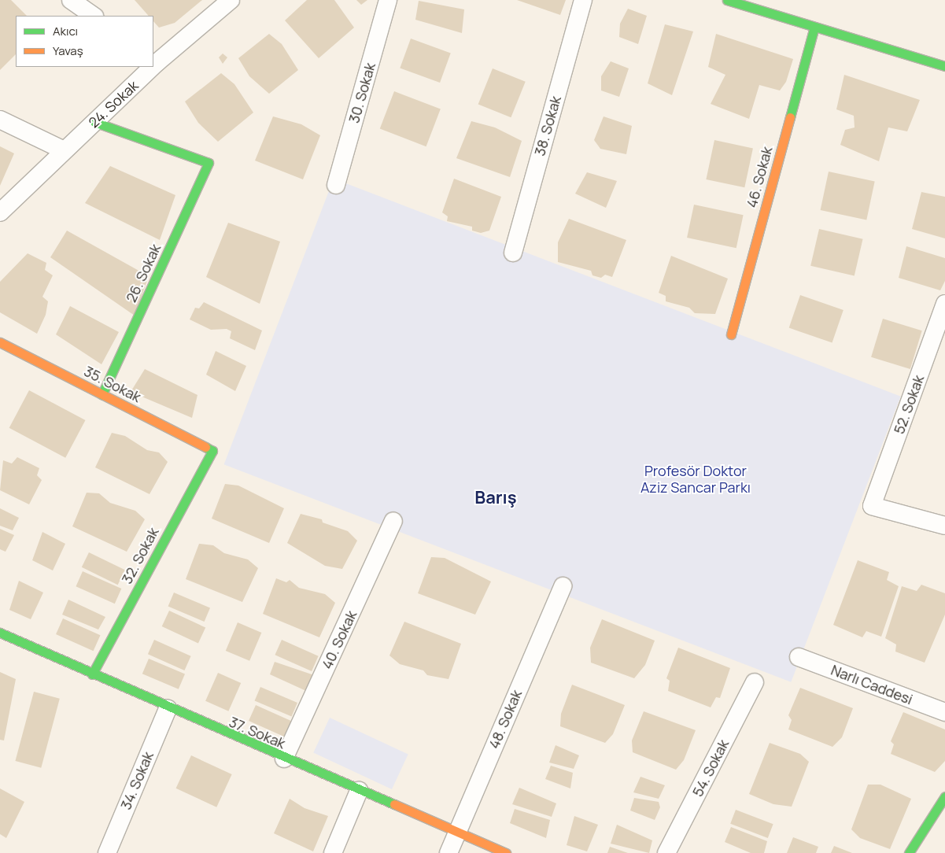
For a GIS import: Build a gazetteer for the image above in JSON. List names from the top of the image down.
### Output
{
  "streets": {
    "street": [
      "30. Sokak",
      "24. Sokak",
      "38. Sokak",
      "46. Sokak",
      "26. Sokak",
      "35. Sokak",
      "52. Sokak",
      "32. Sokak",
      "40. Sokak",
      "Narlı Caddesi",
      "48. Sokak",
      "37. Sokak",
      "54. Sokak",
      "34. Sokak"
    ]
  },
  "crossings": [
    ["24. Sokak", "26. Sokak"],
    ["26. Sokak", "35. Sokak"],
    ["35. Sokak", "32. Sokak"],
    ["32. Sokak", "37. Sokak"],
    ["40. Sokak", "37. Sokak"],
    ["48. Sokak", "37. Sokak"],
    ["37. Sokak", "34. Sokak"]
  ],
  "districts": ["Barış"],
  "parks": ["Profesör Doktor Aziz Sancar Parkı"],
  "legend": ["Akıcı", "Yavaş"]
}
